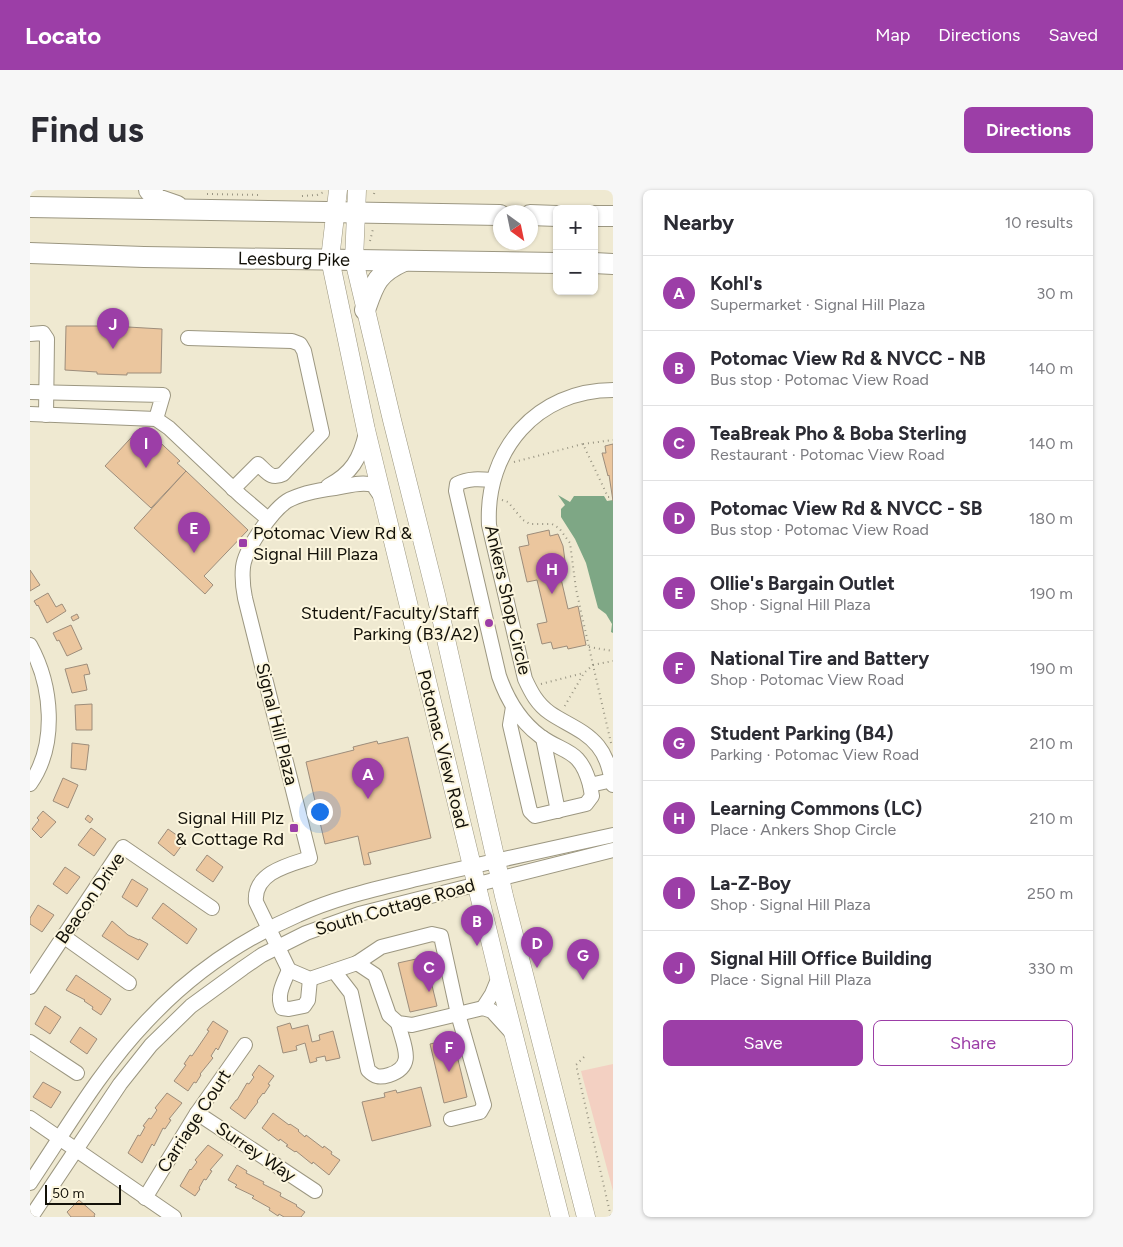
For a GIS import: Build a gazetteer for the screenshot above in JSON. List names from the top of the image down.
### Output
{
  "streets": {
    "highway": ["Leesburg Pike"],
    "main road": ["Potomac View Road"],
    "street": [
      "Ankers Shop Circle",
      "Signal Hill Plaza",
      "Beacon Drive",
      "South Cottage Road",
      "Carriage Court",
      "Surrey Way"
    ]
  },
  "crossings": [
    ["Leesburg Pike", "Potomac View Road"],
    ["Signal Hill Plaza", "South Cottage Road"],
    ["Potomac View Road", "South Cottage Road"],
    ["Carriage Court", "Surrey Way"]
  ],
  "places": {
    "transit": ["Potomac View Rd & Signal Hill Plaza", "Signal Hill Plz & Cottage Rd"],
    "other": ["Student/Faculty/Staff Parking (B3/A2)"]
  },
  "scale_bar": "50 m",
  "north": "bottom right",
  "page": {
    "header": "Locato",
    "nav": ["Map", "Directions", "Saved"],
    "buttons": [
      "Directions",
      ["Save", "Share"]
    ],
    "title": "Find us",
    "heading": ["Nearby", "10 results"],
    "map_buttons": ["+", "−"],
    "list": [
      {
        "mark": "A",
        "name": "Kohl's",
        "note": "Supermarket · Signal Hill Plaza",
        "value": "30 m"
      },
      {
        "mark": "B",
        "name": "Potomac View Rd & NVCC - NB",
        "note": "Bus stop · Potomac View Road",
        "value": "140 m"
      },
      {
        "mark": "C",
        "name": "TeaBreak Pho & Boba Sterling",
        "note": "Restaurant · Potomac View Road",
        "value": "140 m"
      },
      {
        "mark": "D",
        "name": "Potomac View Rd & NVCC - SB",
        "note": "Bus stop · Potomac View Road",
        "value": "180 m"
      },
      {
        "mark": "E",
        "name": "Ollie's Bargain Outlet",
        "note": "Shop · Signal Hill Plaza",
        "value": "190 m"
      },
      {
        "mark": "F",
        "name": "National Tire and Battery",
        "note": "Shop · Potomac View Road",
        "value": "190 m"
      },
      {
        "mark": "G",
        "name": "Student Parking (B4)",
        "note": "Parking · Potomac View Road",
        "value": "210 m"
      },
      {
        "mark": "H",
        "name": "Learning Commons (LC)",
        "note": "Place · Ankers Shop Circle",
        "value": "210 m"
      },
      {
        "mark": "I",
        "name": "La-Z-Boy",
        "note": "Shop · Signal Hill Plaza",
        "value": "250 m"
      },
      {
        "mark": "J",
        "name": "Signal Hill Office Building",
        "note": "Place · Signal Hill Plaza",
        "value": "330 m"
      }
    ],
    "pins": [
      "J",
      "I",
      "E",
      "H",
      "A",
      "B",
      "D",
      "G",
      "C",
      "F"
    ],
    "scale": "50 m"
  }
}
